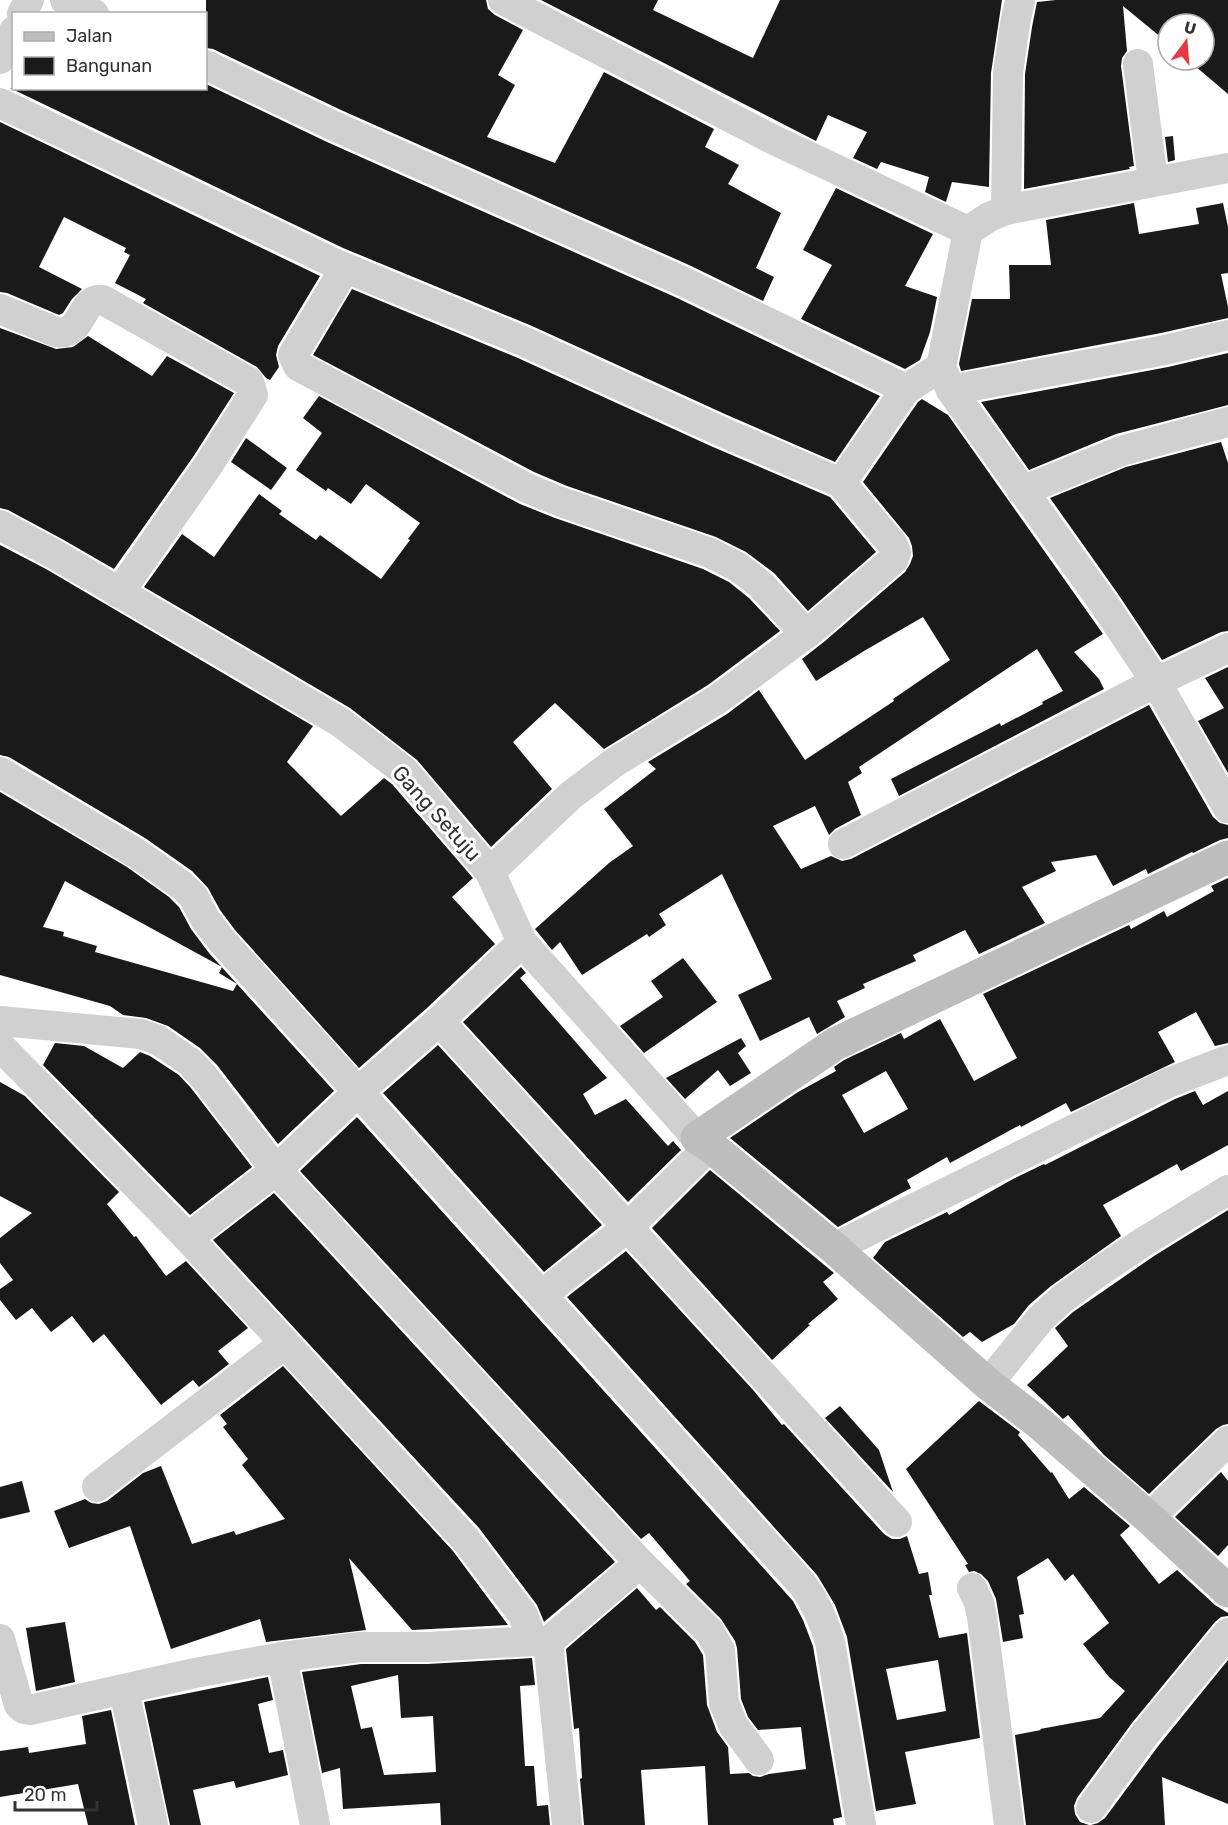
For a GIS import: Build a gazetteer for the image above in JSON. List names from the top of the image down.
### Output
{
  "streets": {
    "street": ["Gang Setuju"]
  },
  "legend": ["Jalan", "Bangunan"],
  "scale_bar": "20 m",
  "north": "top"
}
